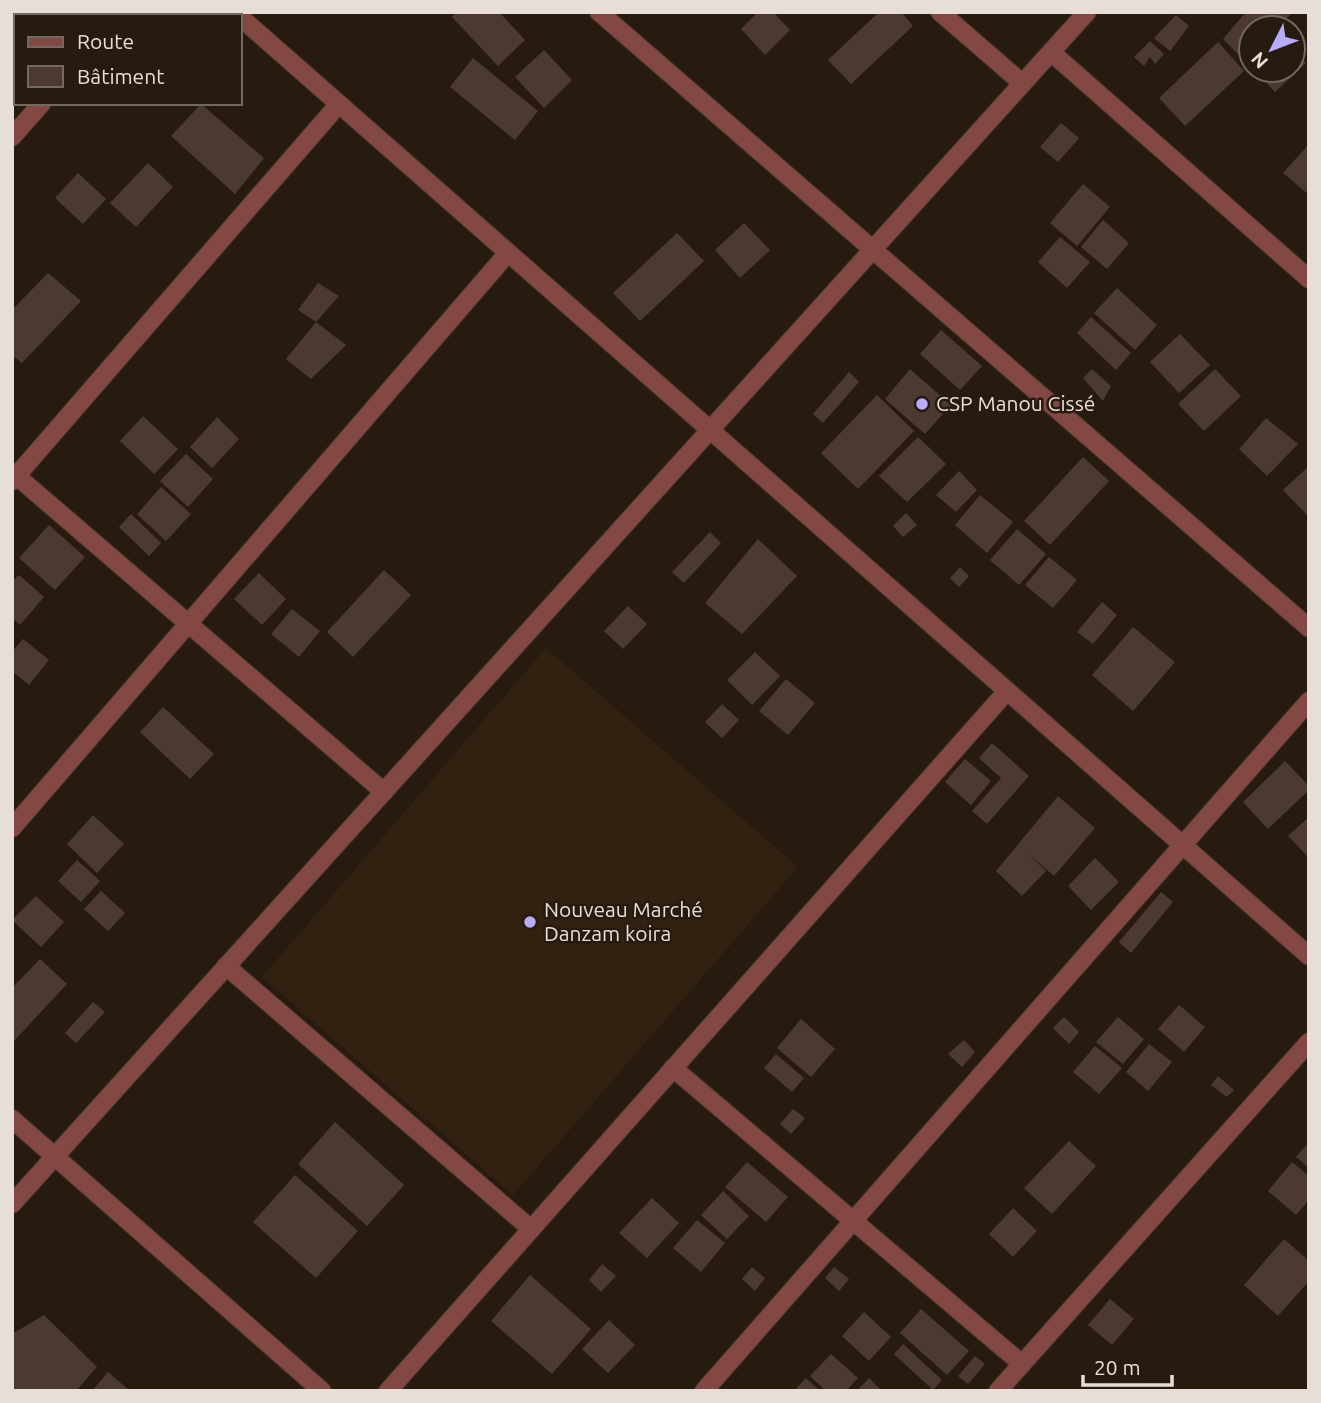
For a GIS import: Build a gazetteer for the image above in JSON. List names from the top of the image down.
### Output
{
  "places": ["CSP Manou Cissé", "Nouveau Marché Danzam koira"],
  "legend": ["Route", "Bâtiment"],
  "scale_bar": "20 m",
  "north": "bottom left"
}
